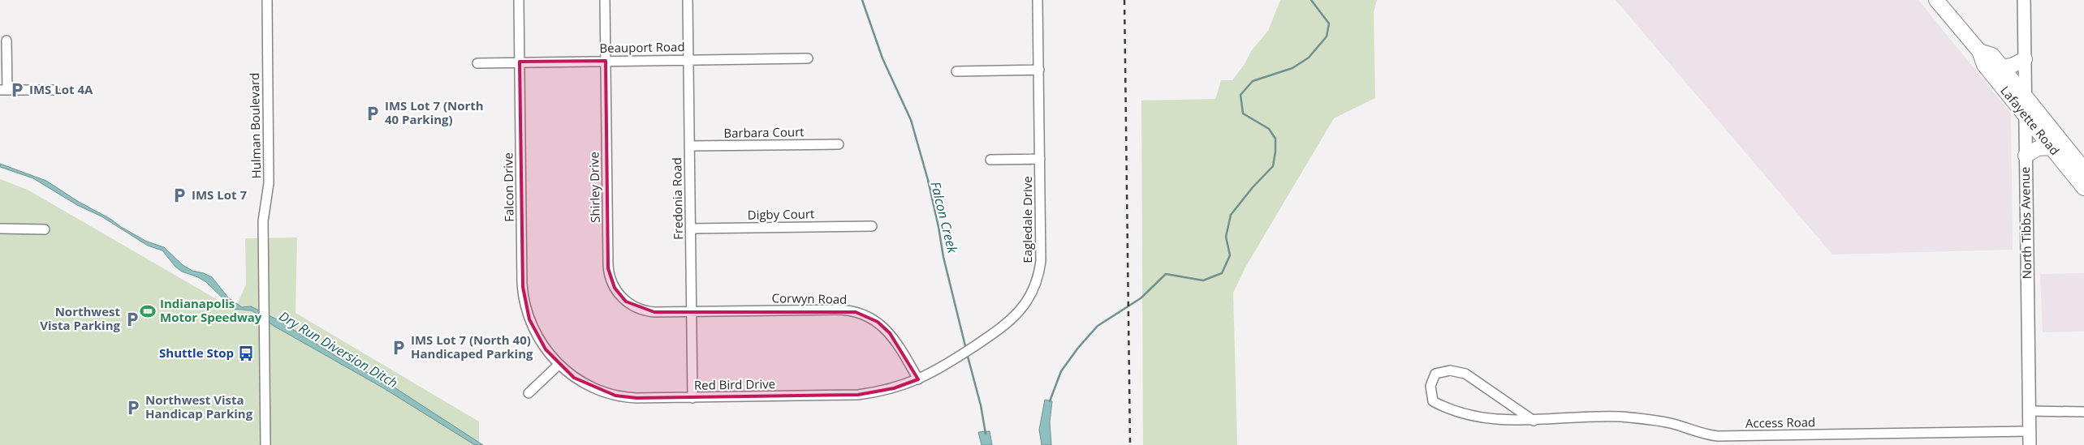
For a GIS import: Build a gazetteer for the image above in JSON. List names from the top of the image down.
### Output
{
  "streets": {
    "main road": ["Lafayette Road"],
    "street": [
      "Beauport Road",
      "Hulman Boulevard",
      "Barbara Court",
      "Falcon Drive",
      "Shirley Drive",
      "Fredonia Road",
      "Digby Court",
      "Eagledale Drive",
      "North Tibbs Avenue",
      "Corwyn Road",
      "Red Bird Drive",
      "Access Road"
    ]
  },
  "crossings": [
    ["Beauport Road", "Falcon Drive"],
    ["Beauport Road", "Shirley Drive"],
    ["Beauport Road", "Fredonia Road"],
    ["Lafayette Road", "North Tibbs Avenue"],
    ["Barbara Court", "Fredonia Road"],
    ["Falcon Drive", "Red Bird Drive"],
    ["Shirley Drive", "Fredonia Road"],
    ["Shirley Drive", "Corwyn Road"],
    ["Fredonia Road", "Digby Court"],
    ["Fredonia Road", "Corwyn Road"],
    ["Fredonia Road", "Red Bird Drive"],
    ["Eagledale Drive", "Corwyn Road"],
    ["Eagledale Drive", "Red Bird Drive"],
    ["North Tibbs Avenue", "Access Road"],
    ["Corwyn Road", "Red Bird Drive"]
  ],
  "water": ["Falcon Creek", "Dry Run Diversion Ditch"],
  "places": {
    "parking": [
      "IMS Lot 4A",
      "IMS Lot 7 (North 40 Parking)",
      "IMS Lot 7",
      "Northwest Vista Parking",
      "IMS Lot 7 (North 40) Handicaped Parking",
      "Northwest Vista Handicap Parking"
    ],
    "sports": ["Indianapolis Motor Speedway"],
    "bus stop": ["Shuttle Stop"]
  }
}
